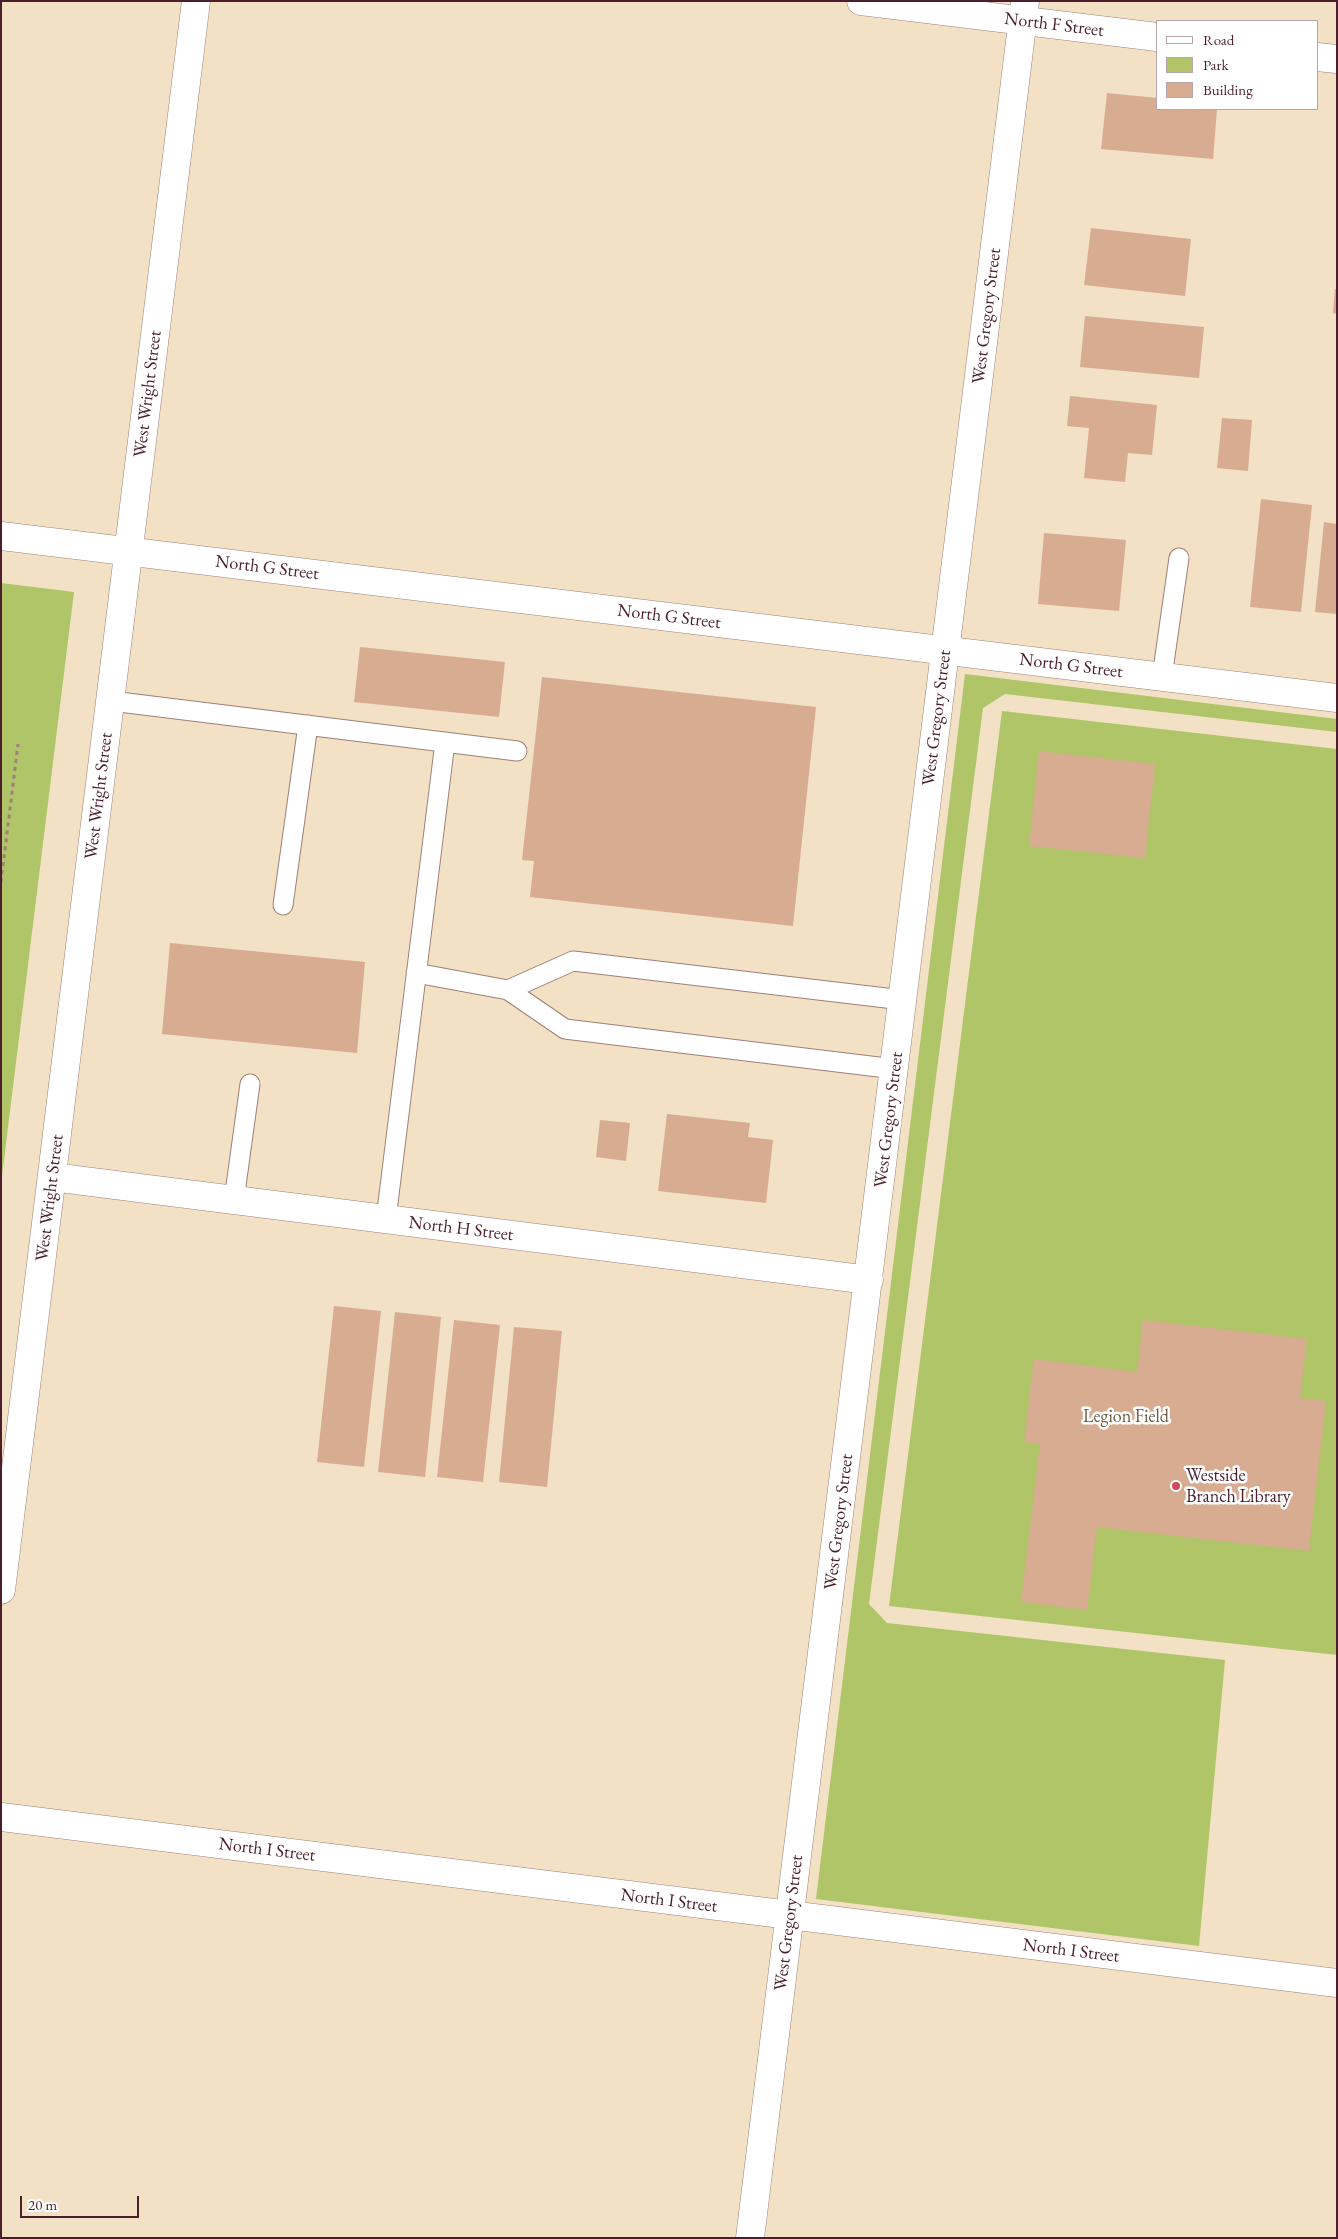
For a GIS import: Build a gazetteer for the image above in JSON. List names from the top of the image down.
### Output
{
  "streets": {
    "street": [
      "North F Street",
      "West Gregory Street",
      "West Wright Street",
      "North G Street",
      "North H Street",
      "North I Street"
    ]
  },
  "crossings": [
    ["North F Street", "West Gregory Street"],
    ["West Gregory Street", "North G Street"],
    ["West Gregory Street", "North H Street"],
    ["West Gregory Street", "North I Street"],
    ["West Wright Street", "North G Street"],
    ["West Wright Street", "North H Street"]
  ],
  "parks": ["Legion Field"],
  "places": ["Westside Branch Library"],
  "legend": ["Road", "Park", "Building"],
  "scale_bar": "20 m"
}
